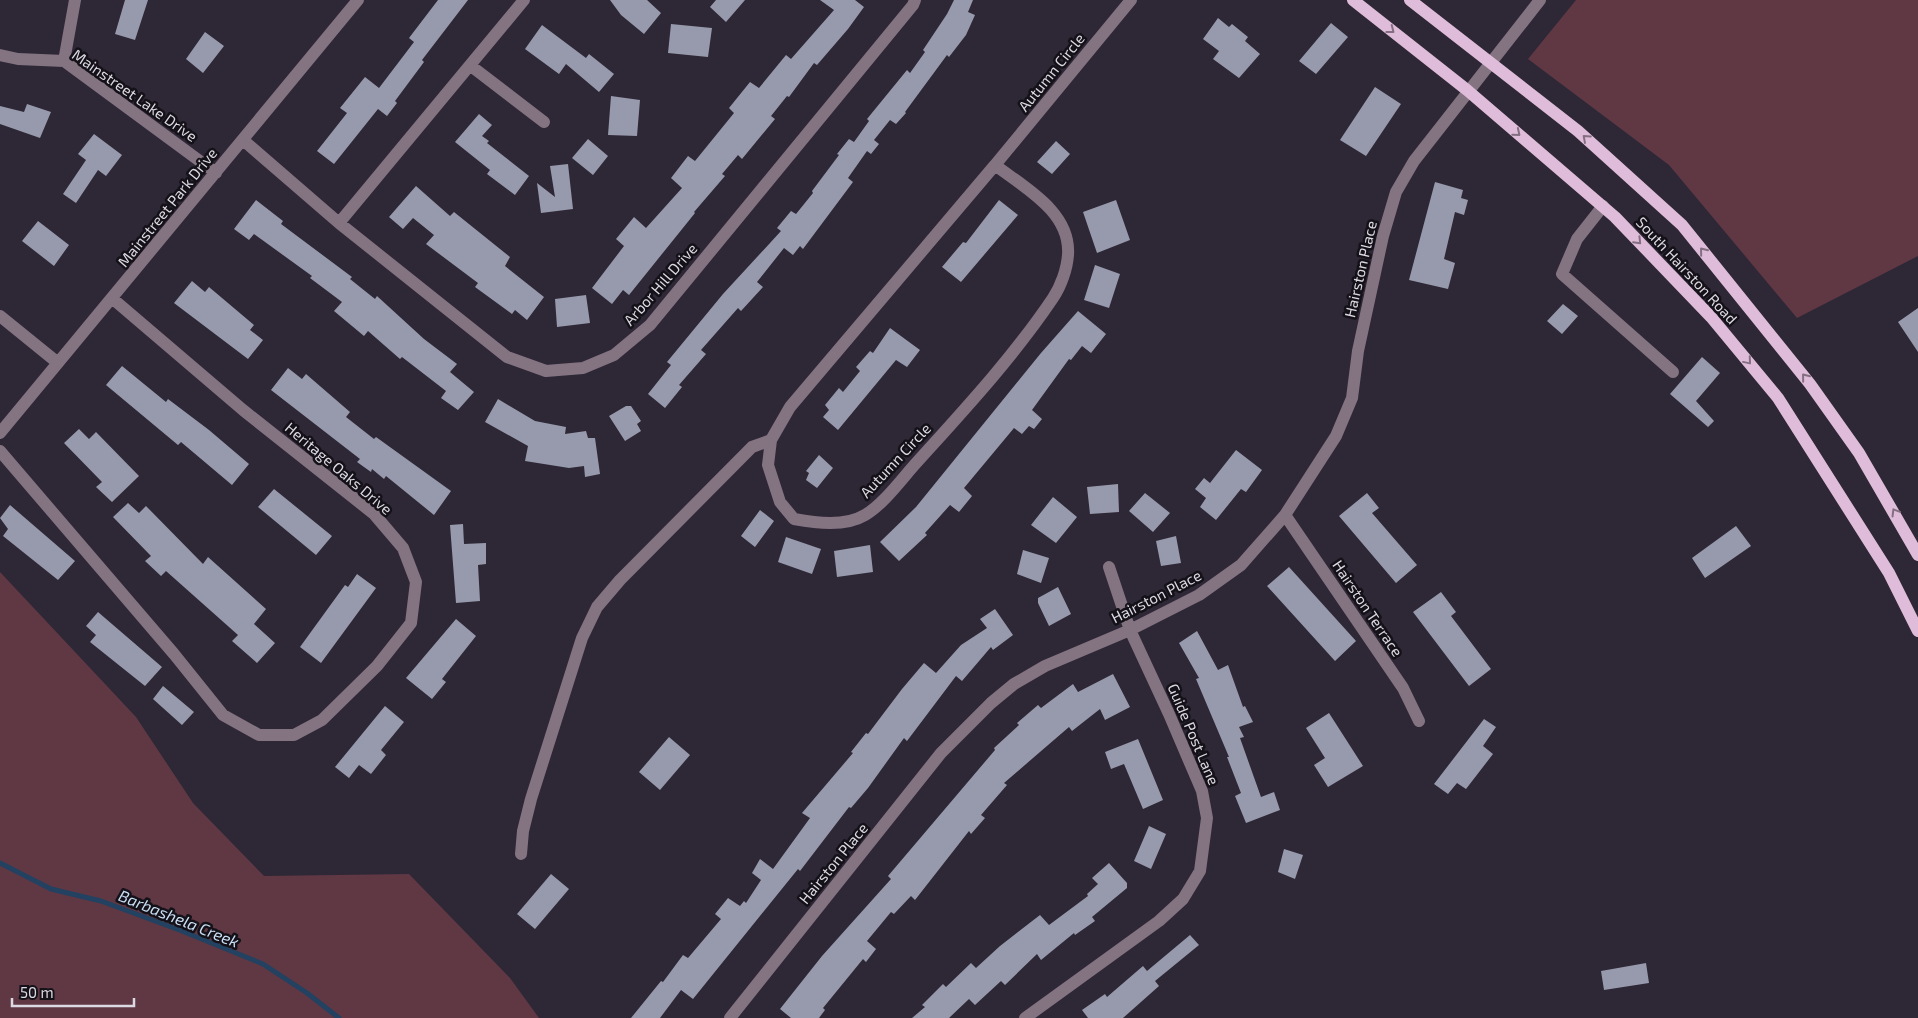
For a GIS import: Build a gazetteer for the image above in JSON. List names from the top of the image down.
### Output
{
  "streets": {
    "main road": ["South Hairston Road"],
    "street": [
      "Autumn Circle",
      "Mainstreet Lake Drive",
      "Mainstreet Park Drive",
      "Hairston Place",
      "Arbor Hill Drive",
      "Heritage Oaks Drive",
      "Hairston Terrace",
      "Guide Post Lane"
    ]
  },
  "crossings": [
    ["Mainstreet Lake Drive", "Mainstreet Park Drive"],
    ["Mainstreet Park Drive", "Arbor Hill Drive"],
    ["Mainstreet Park Drive", "Heritage Oaks Drive"],
    ["Hairston Place", "South Hairston Road"],
    ["Hairston Place", "Hairston Terrace"],
    ["Hairston Place", "Guide Post Lane"]
  ],
  "water": ["Barbashela Creek"],
  "scale_bar": "50 m"
}
